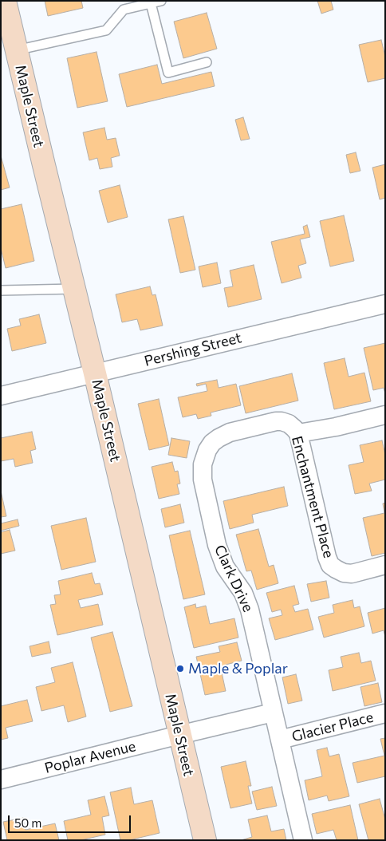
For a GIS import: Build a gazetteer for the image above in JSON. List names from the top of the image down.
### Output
{
  "streets": {
    "street": [
      "Maple Street",
      "Pershing Street",
      "Enchantment Place",
      "Clark Drive",
      "Glacier Place",
      "Poplar Avenue"
    ]
  },
  "crossings": [
    ["Maple Street", "Pershing Street"],
    ["Maple Street", "Poplar Avenue"],
    ["Enchantment Place", "Clark Drive"],
    ["Clark Drive", "Glacier Place"]
  ],
  "places": ["Maple & Poplar"],
  "scale_bar": "50 m"
}
